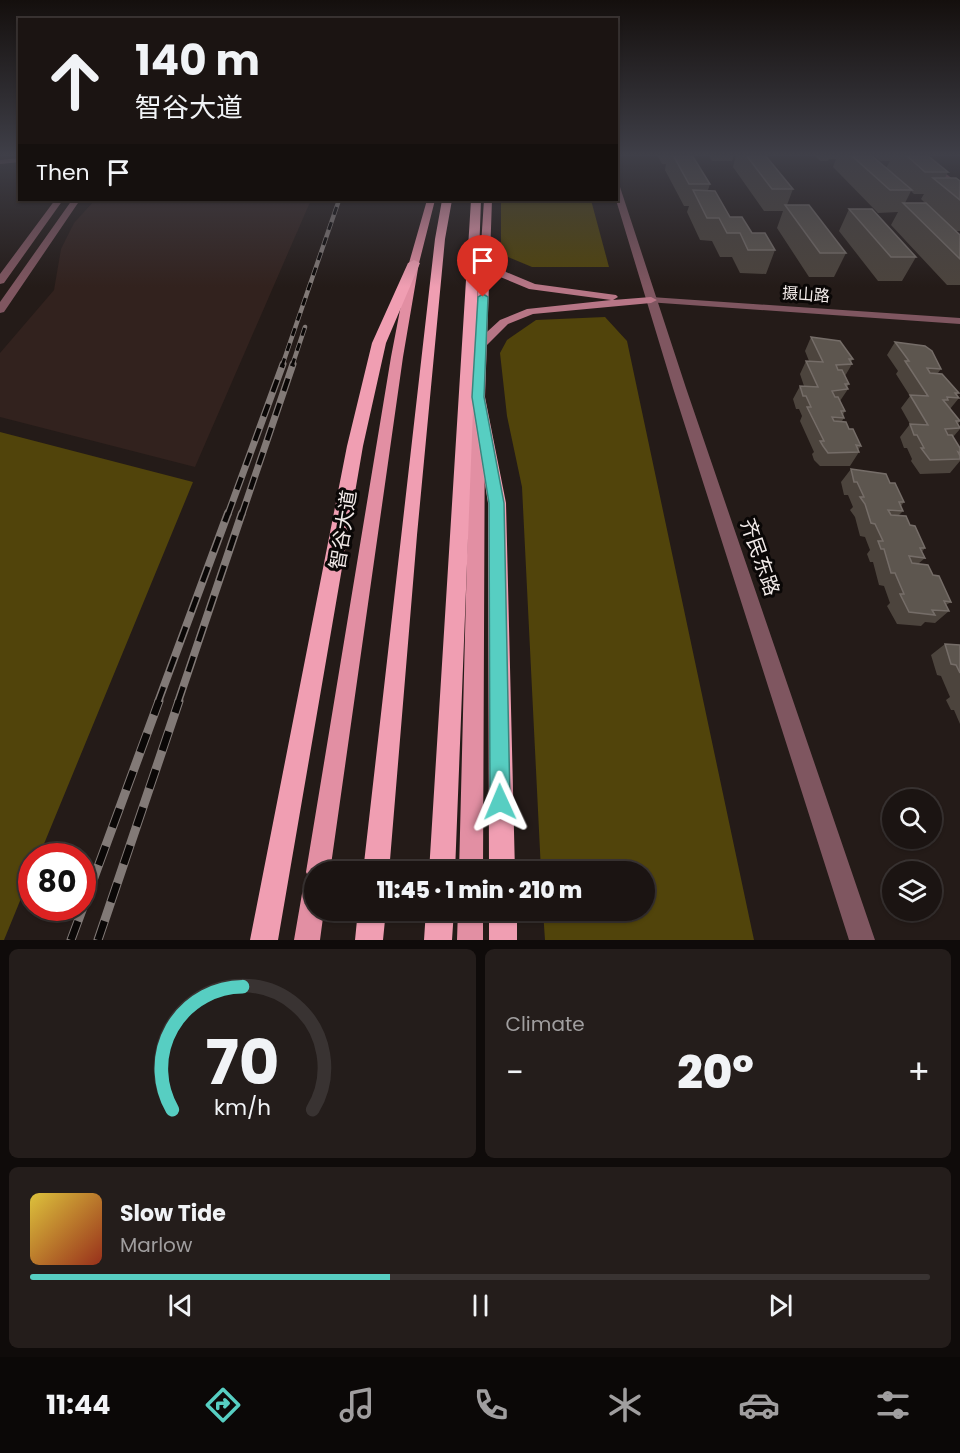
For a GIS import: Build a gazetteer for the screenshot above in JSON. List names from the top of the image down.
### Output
{
  "streets": {
    "main road": ["智谷大道"],
    "street": ["摄山路", "齐民东路"]
  },
  "crossings": [
    ["摄山路", "齐民东路"]
  ],
  "page": {
    "turn": ["140 m", "智谷大道"],
    "then": "Then",
    "limit": "80",
    "trip": "11:45 · 1 min · 210 m",
    "tile": "Climate",
    "heat": ["−", "20°", "+"],
    "song": ["Slow Tide", "Marlow"],
    "tabs": "11:44",
    "gauge": ["70", "km/h"]
  }
}
